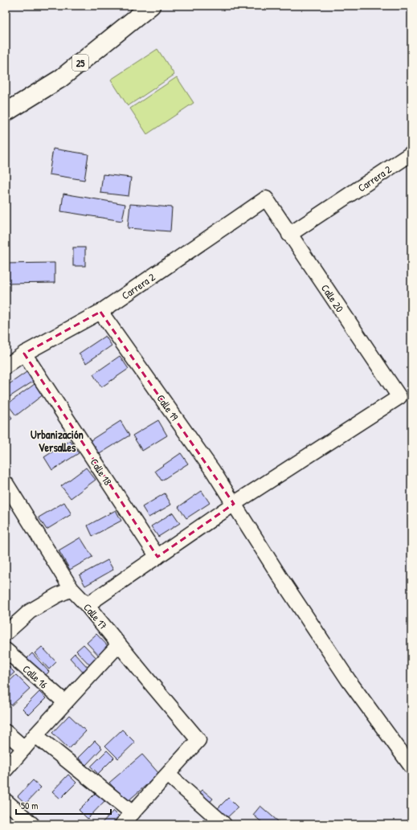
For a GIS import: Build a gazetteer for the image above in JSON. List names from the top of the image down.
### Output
{
  "streets": {
    "highway": ["25"],
    "street": [
      "Carrera 2",
      "Calle 20",
      "Calle 19",
      "Calle 18",
      "Calle 17",
      "Calle 16"
    ]
  },
  "crossings": [
    ["Carrera 2", "Calle 20"],
    ["Carrera 2", "Calle 19"],
    ["Carrera 2", "Calle 18"],
    ["Calle 20", "Calle 19"]
  ],
  "districts": ["Urbanización Versalles"],
  "scale_bar": "50 m"
}
